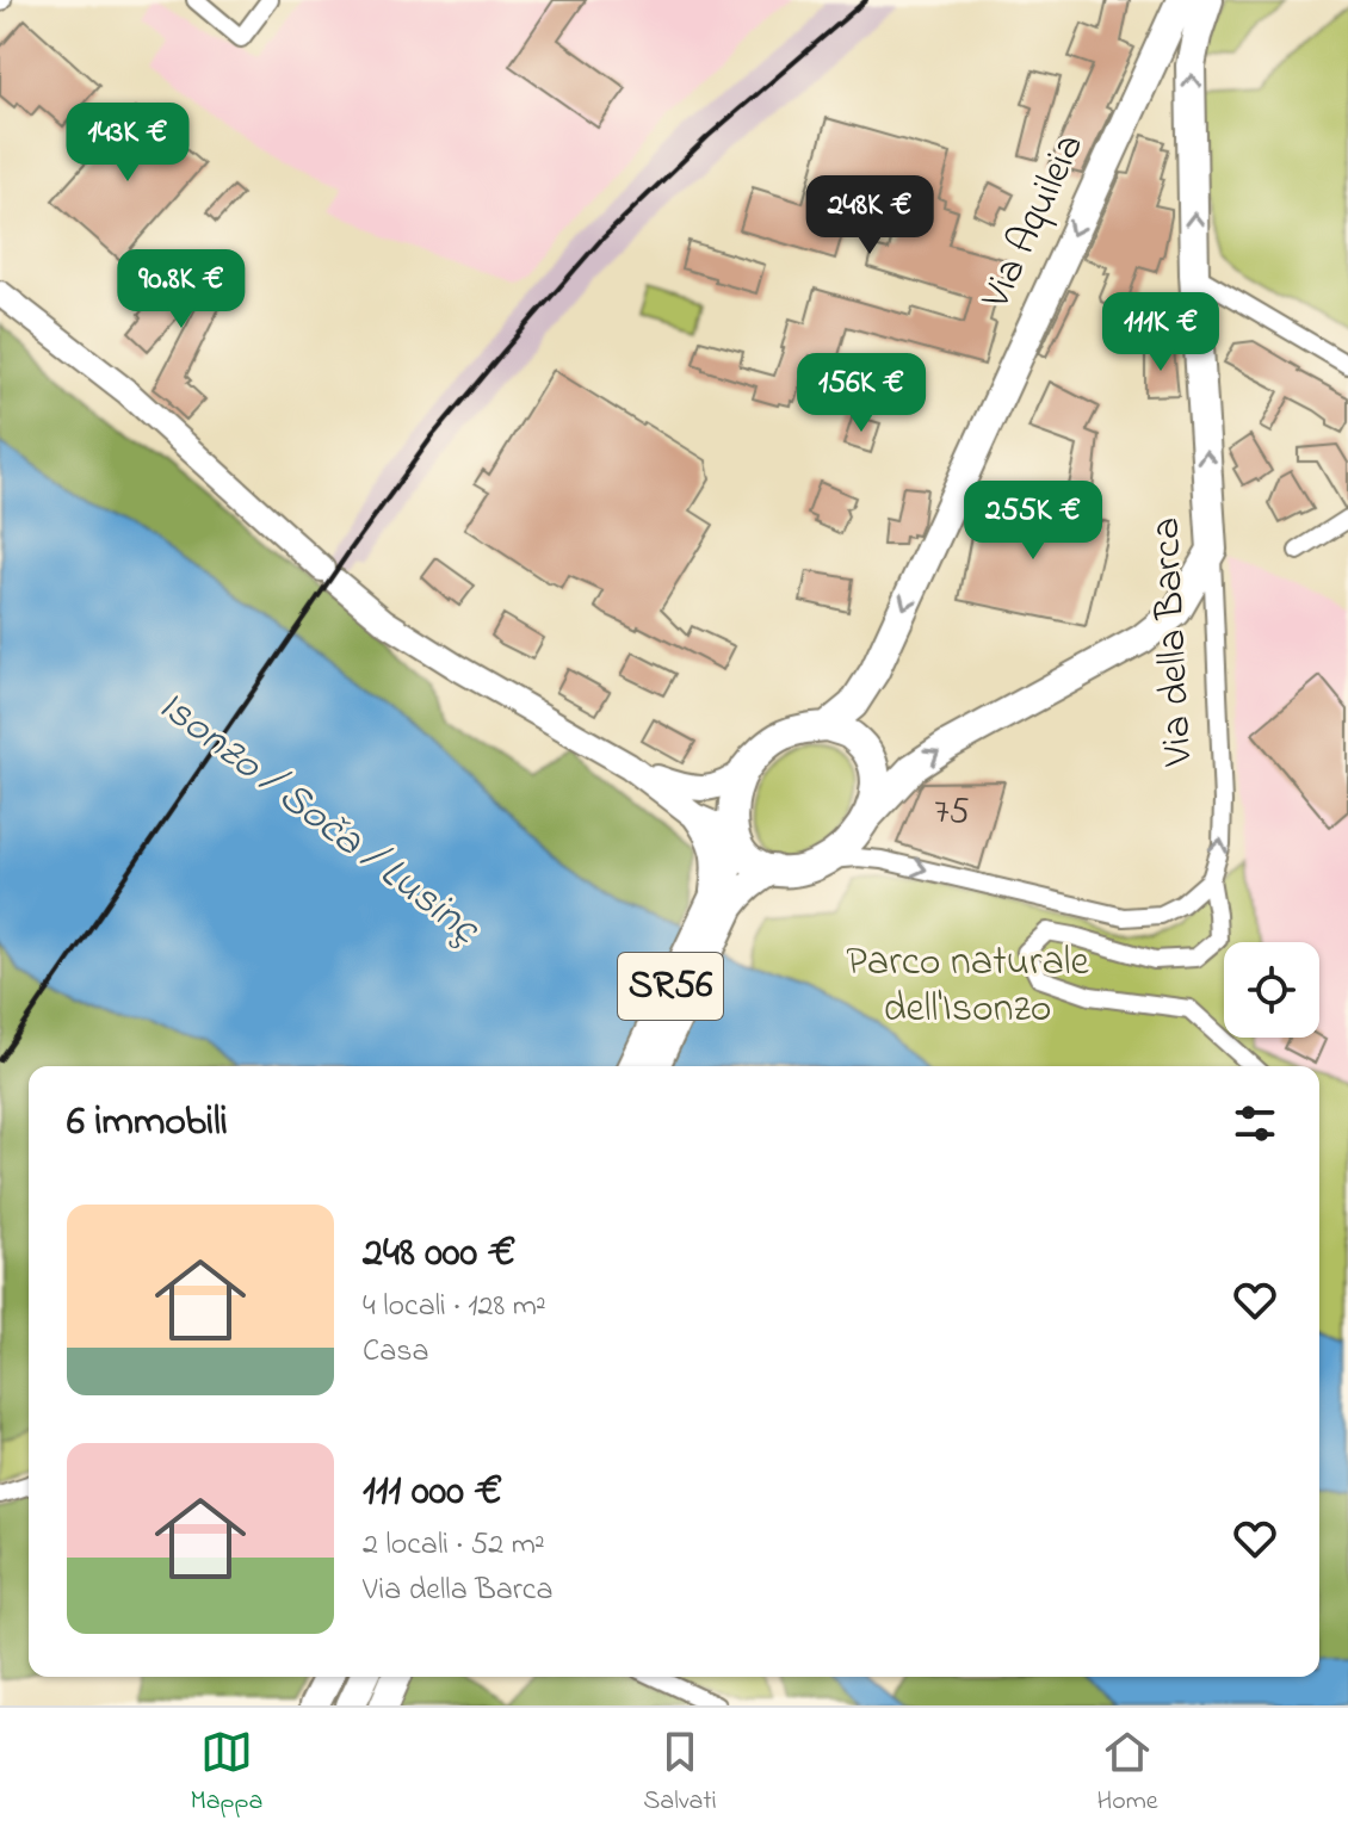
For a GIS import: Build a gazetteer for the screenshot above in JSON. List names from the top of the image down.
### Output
{
  "streets": {
    "main road": ["Via Aquileia", "Via della Barca", "SR56"]
  },
  "crossings": [
    ["Via Aquileia", "SR56"]
  ],
  "one_way": ["Via Aquileia", "Via della Barca"],
  "water": ["Isonzo / Soča / Lusinç"],
  "parks": ["Parco naturale dell'Isonzo"],
  "house_numbers": ["75"],
  "page": {
    "price": [
      "143K €",
      "248K €",
      "90.8K €",
      "111K €",
      "156K €",
      "255K €"
    ],
    "heading": "6 immobili",
    "list": [
      {
        "name": "248 000 €",
        "note": "4 locali · 128 m² · Casa"
      },
      {
        "name": "111 000 €",
        "note": "2 locali · 52 m² · Via della Barca"
      }
    ],
    "tabs": ["Mappa", "Salvati", "Home"]
  }
}
